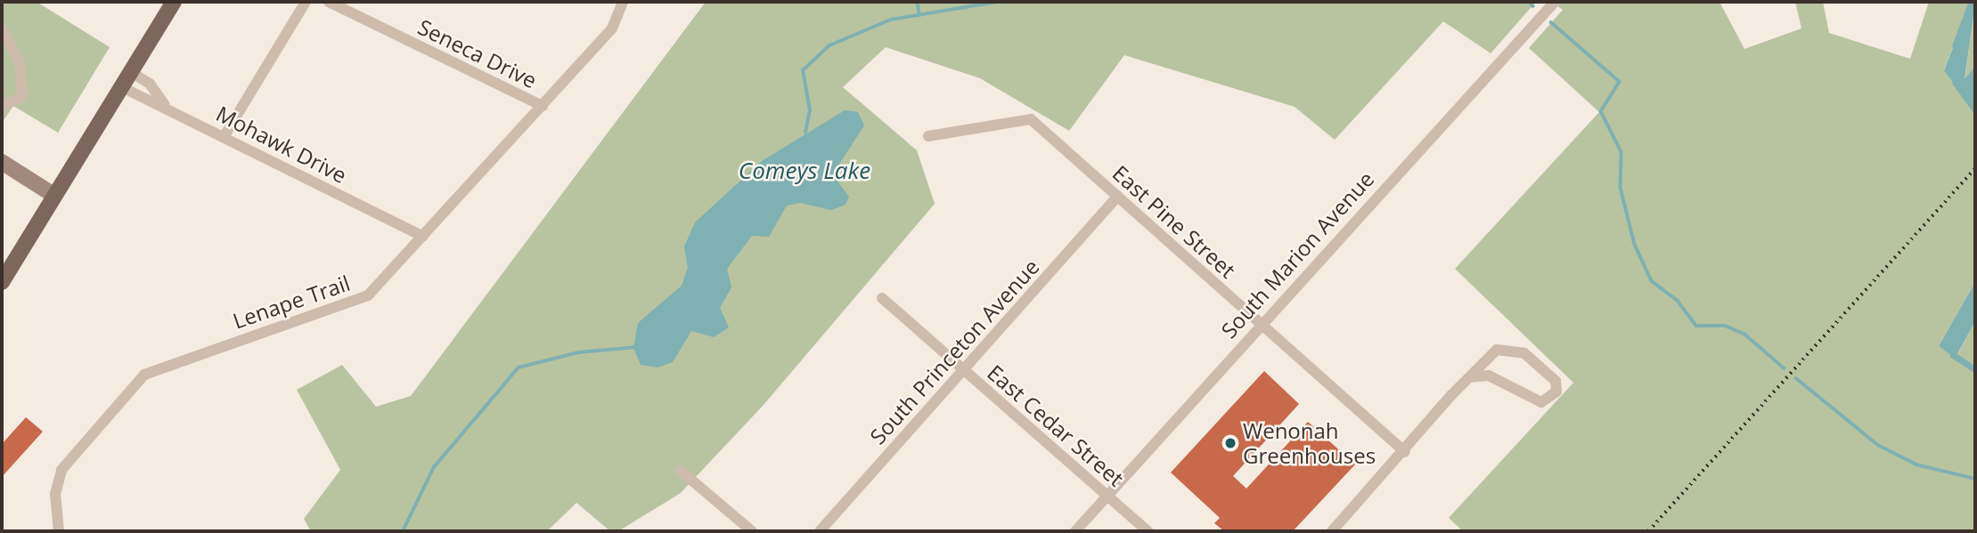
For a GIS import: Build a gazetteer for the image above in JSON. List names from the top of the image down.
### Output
{
  "streets": {
    "street": [
      "Seneca Drive",
      "Mohawk Drive",
      "East Pine Street",
      "South Marion Avenue",
      "Lenape Trail",
      "South Princeton Avenue",
      "East Cedar Street"
    ]
  },
  "crossings": [
    ["Seneca Drive", "Lenape Trail"],
    ["Mohawk Drive", "Lenape Trail"],
    ["East Pine Street", "South Marion Avenue"],
    ["East Pine Street", "South Princeton Avenue"],
    ["South Marion Avenue", "East Cedar Street"],
    ["South Princeton Avenue", "East Cedar Street"]
  ],
  "water": ["Comeys Lake"],
  "places": ["Wenonah Greenhouses"]
}
